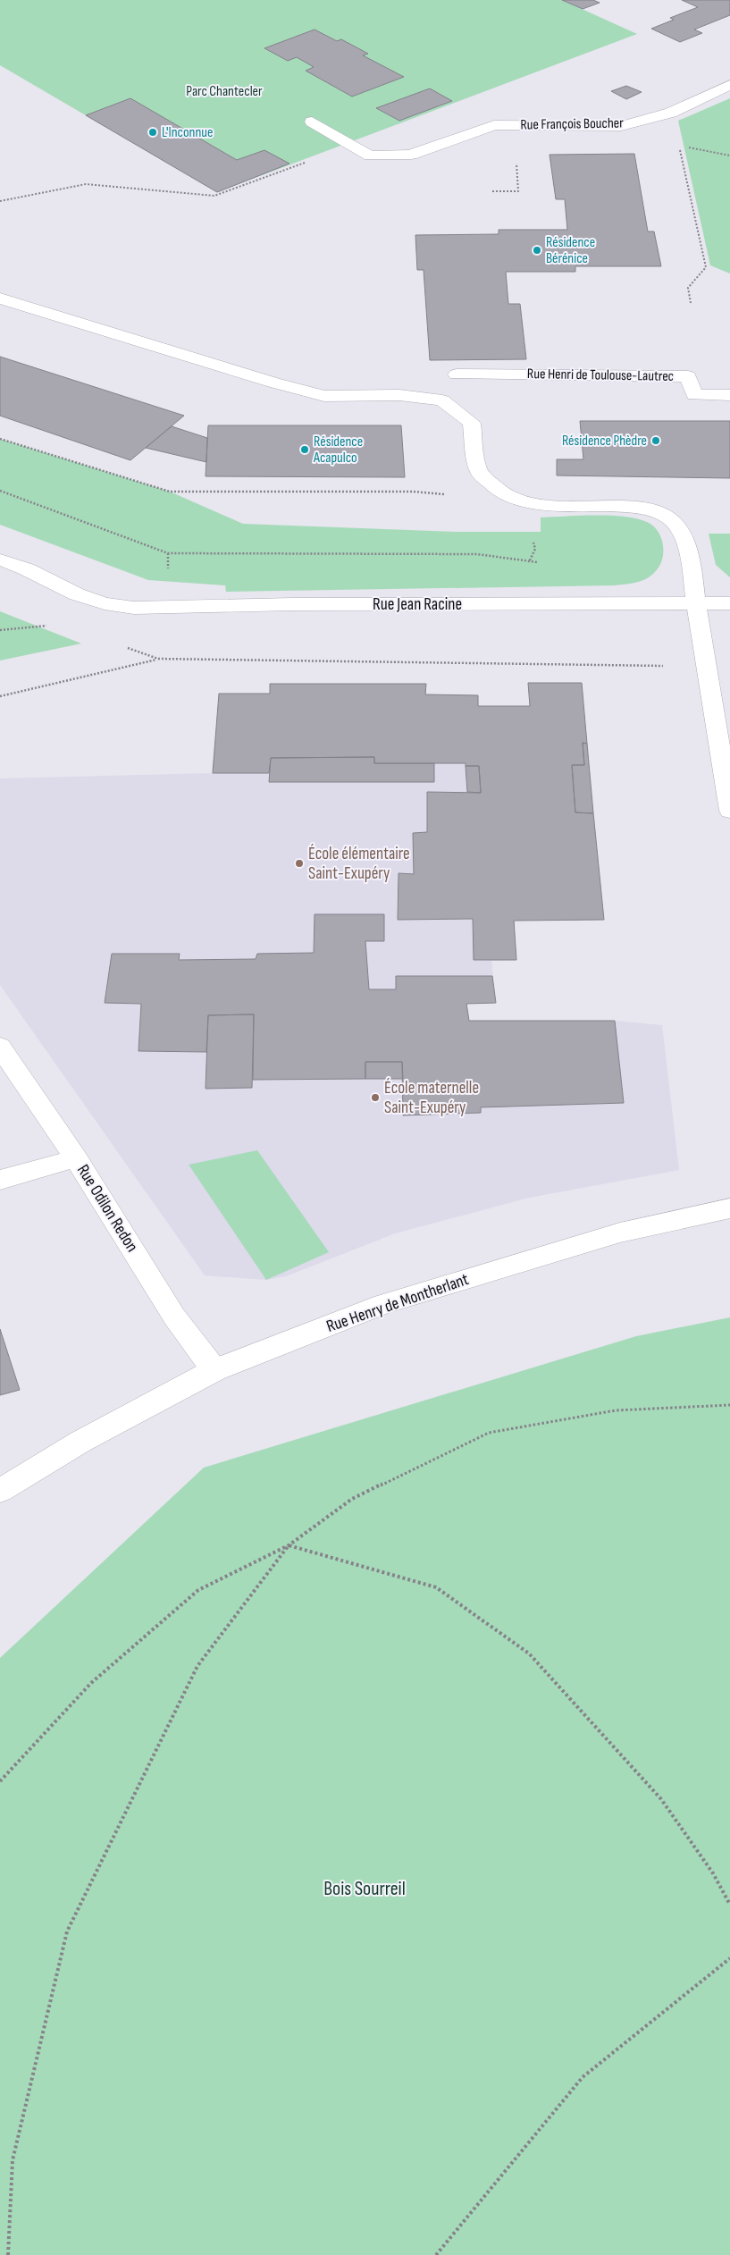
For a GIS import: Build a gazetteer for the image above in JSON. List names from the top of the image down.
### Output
{
  "streets": {
    "street": [
      "Rue François Boucher",
      "Rue Henri de Toulouse-Lautrec",
      "Rue Jean Racine",
      "Rue Odilon Redon",
      "Rue Henry de Montherlant"
    ]
  },
  "crossings": [
    ["Rue Odilon Redon", "Rue Henry de Montherlant"]
  ],
  "parks": ["Parc Chantecler", "Bois Sourreil"],
  "places": [
    "L'Inconnue",
    "Résidence Bérénice",
    "Résidence Phèdre",
    "Résidence Acapulco",
    "École élémentaire Saint-Exupéry",
    "École maternelle Saint-Exupéry"
  ]
}
